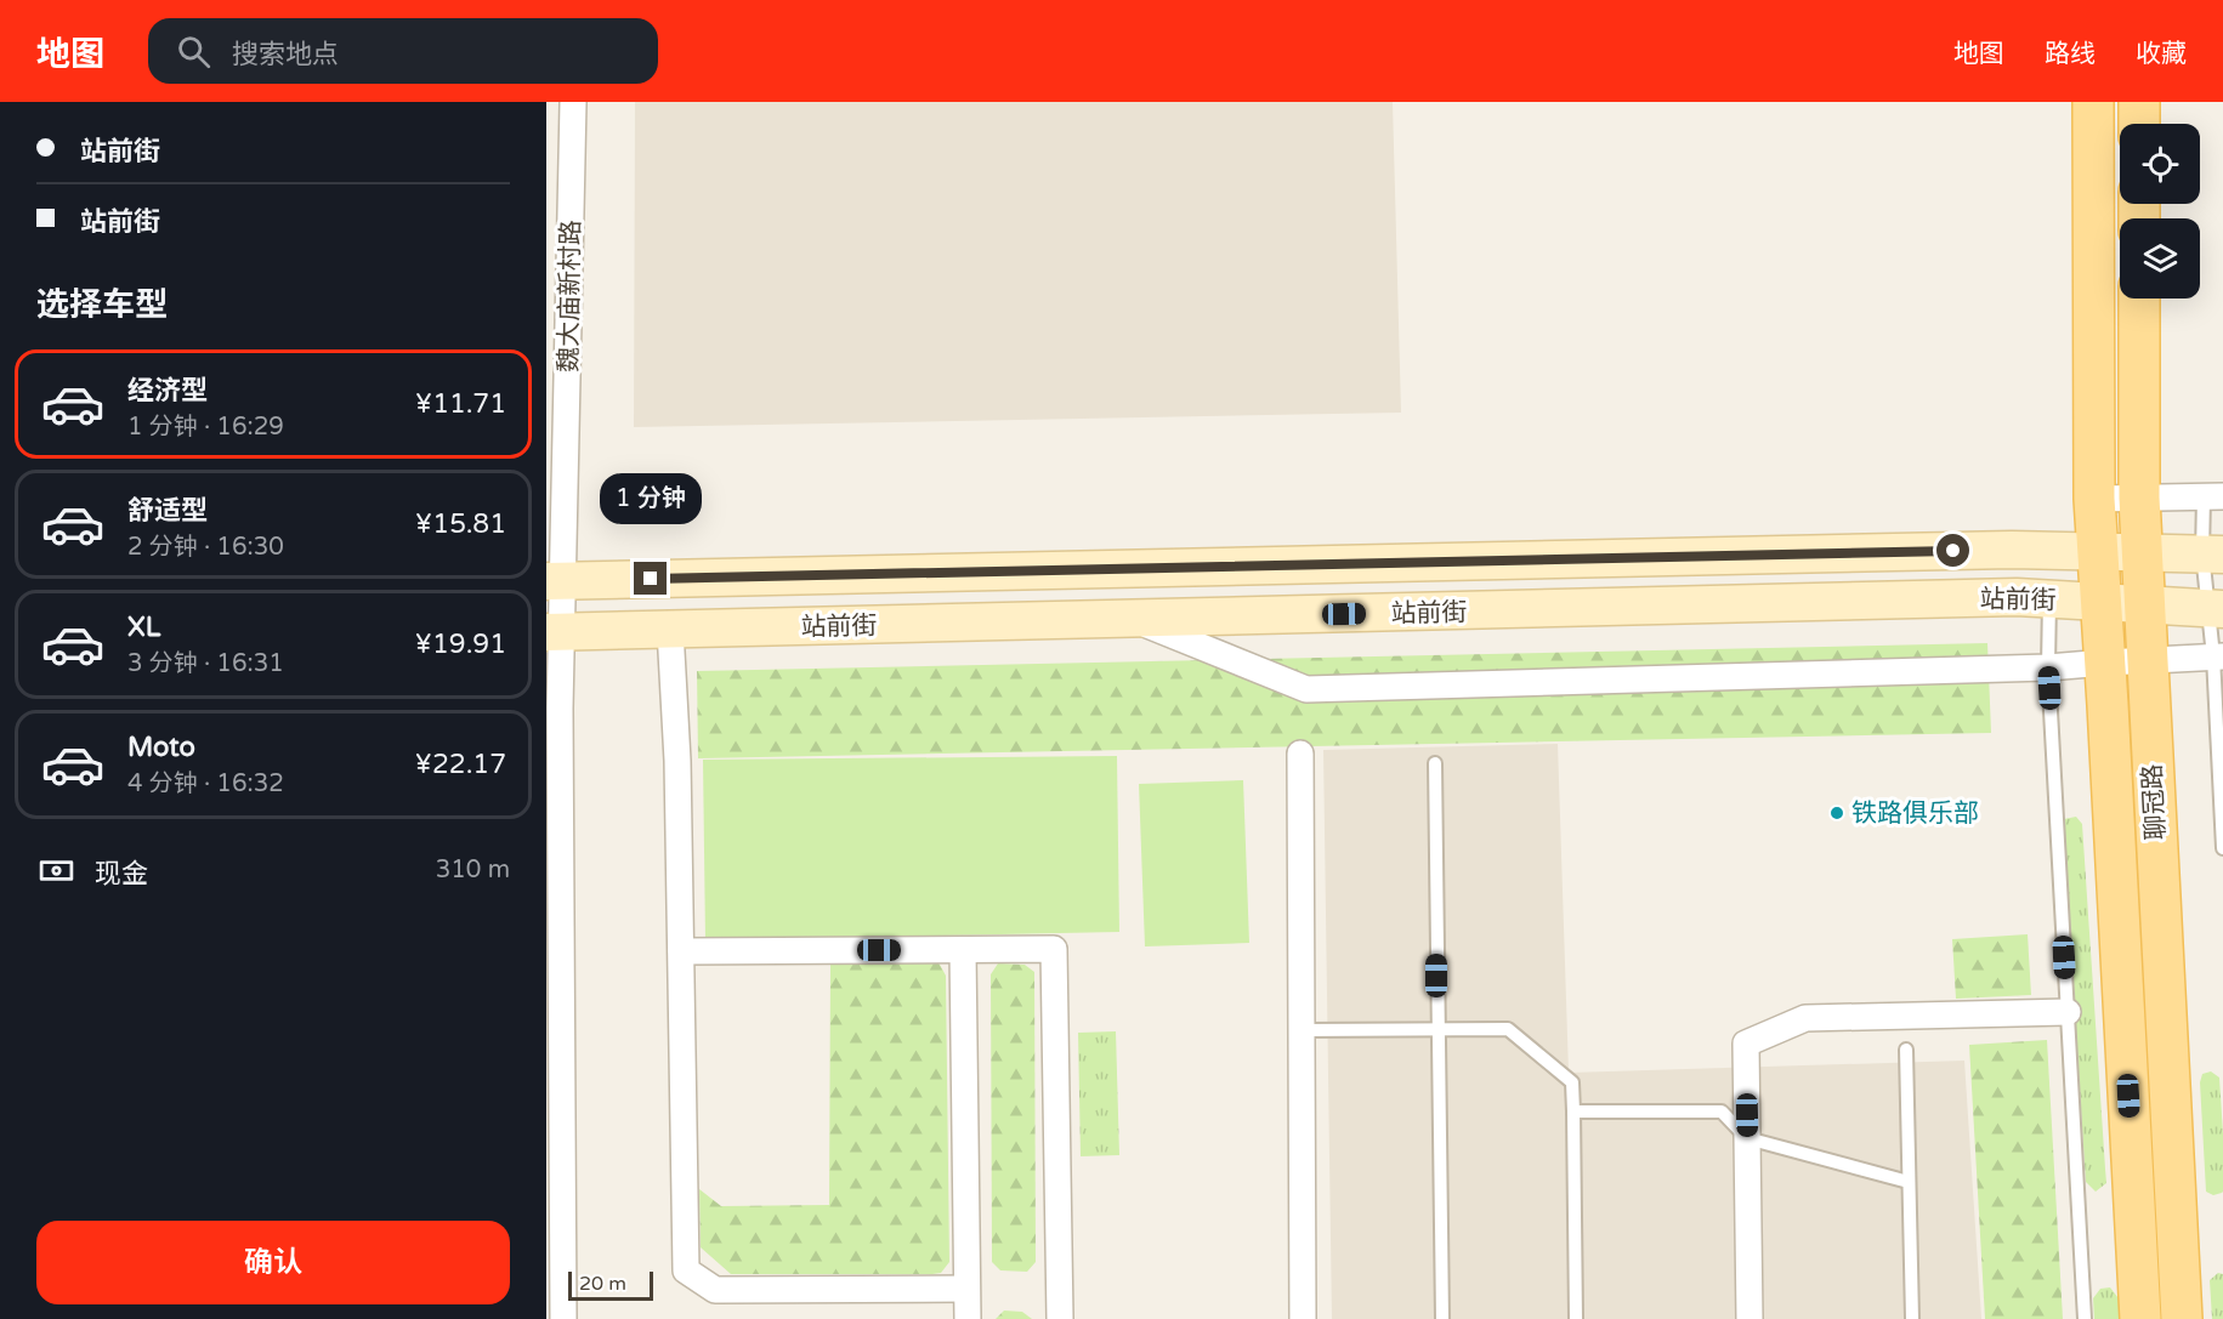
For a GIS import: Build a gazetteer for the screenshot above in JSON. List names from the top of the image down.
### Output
{
  "streets": {
    "main road": ["站前街", "聊冠路"],
    "street": ["魏大庙新村路"]
  },
  "crossings": [
    ["魏大庙新村路", "站前街"],
    ["站前街", "聊冠路"]
  ],
  "places": ["铁路俱乐部"],
  "scale_bar": "20 m",
  "page": {
    "header": "地图",
    "search": "搜索地点",
    "nav": ["地图", "路线", "收藏"],
    "banner": ["站前街", "站前街"],
    "heading": "选择车型",
    "list": [
      {
        "name": "经济型",
        "note": "1 分钟 · 16:29",
        "value": "¥11.71"
      },
      {
        "name": "舒适型",
        "note": "2 分钟 · 16:30",
        "value": "¥15.81"
      },
      {
        "name": "XL",
        "note": "3 分钟 · 16:31",
        "value": "¥19.91"
      },
      {
        "name": "Moto",
        "note": "4 分钟 · 16:32",
        "value": "¥22.17"
      }
    ],
    "bubble": "1 分钟",
    "pay": ["现金", "310 m"],
    "buttons": "确认",
    "scale": "20 m"
  }
}
